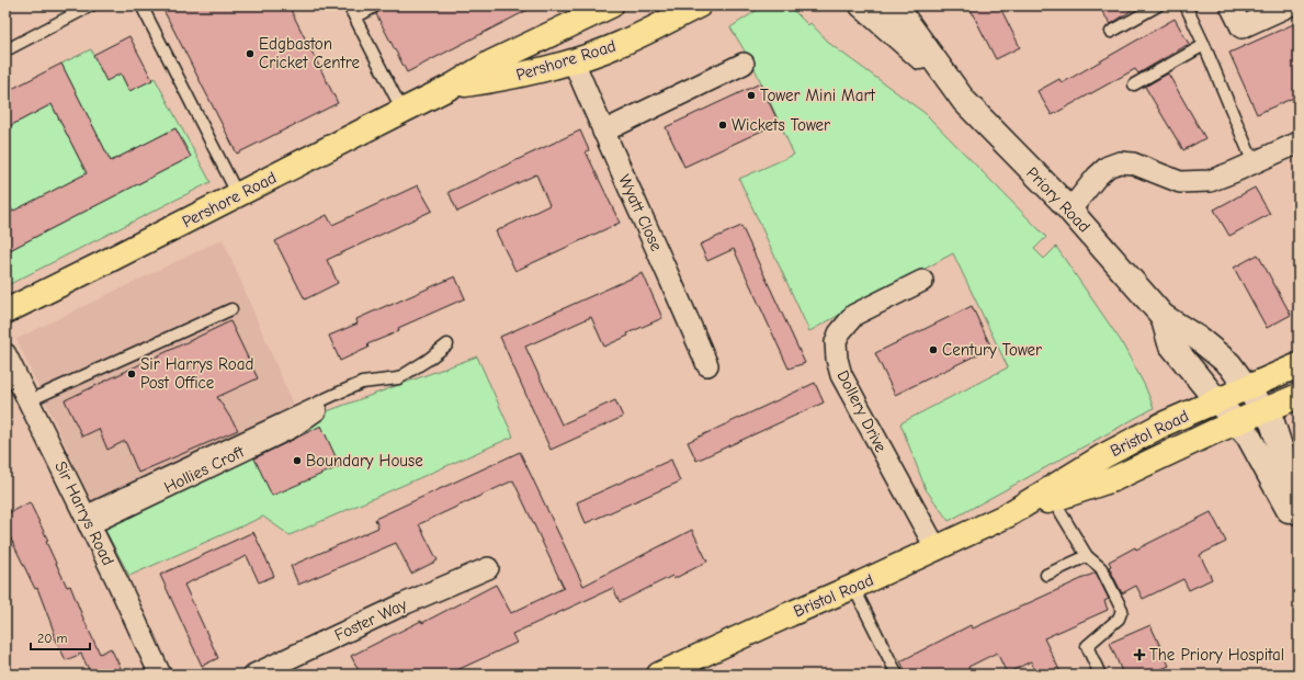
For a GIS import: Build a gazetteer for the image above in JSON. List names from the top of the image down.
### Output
{
  "streets": {
    "main road": ["Pershore Road", "Priory Road", "Bristol Road"],
    "street": [
      "Wyatt Close",
      "Dollery Drive",
      "Hollies Croft",
      "Sir Harrys Road",
      "Foster Way"
    ]
  },
  "crossings": [
    ["Pershore Road", "Wyatt Close"],
    ["Priory Road", "Bristol Road"],
    ["Dollery Drive", "Bristol Road"],
    ["Hollies Croft", "Sir Harrys Road"]
  ],
  "places": {
    "other": [
      "Edgbaston Cricket Centre",
      "Tower Mini Mart",
      "Wickets Tower",
      "Century Tower",
      "Sir Harrys Road Post Office",
      "Boundary House"
    ],
    "health": ["The Priory Hospital"]
  },
  "scale_bar": "20 m"
}
